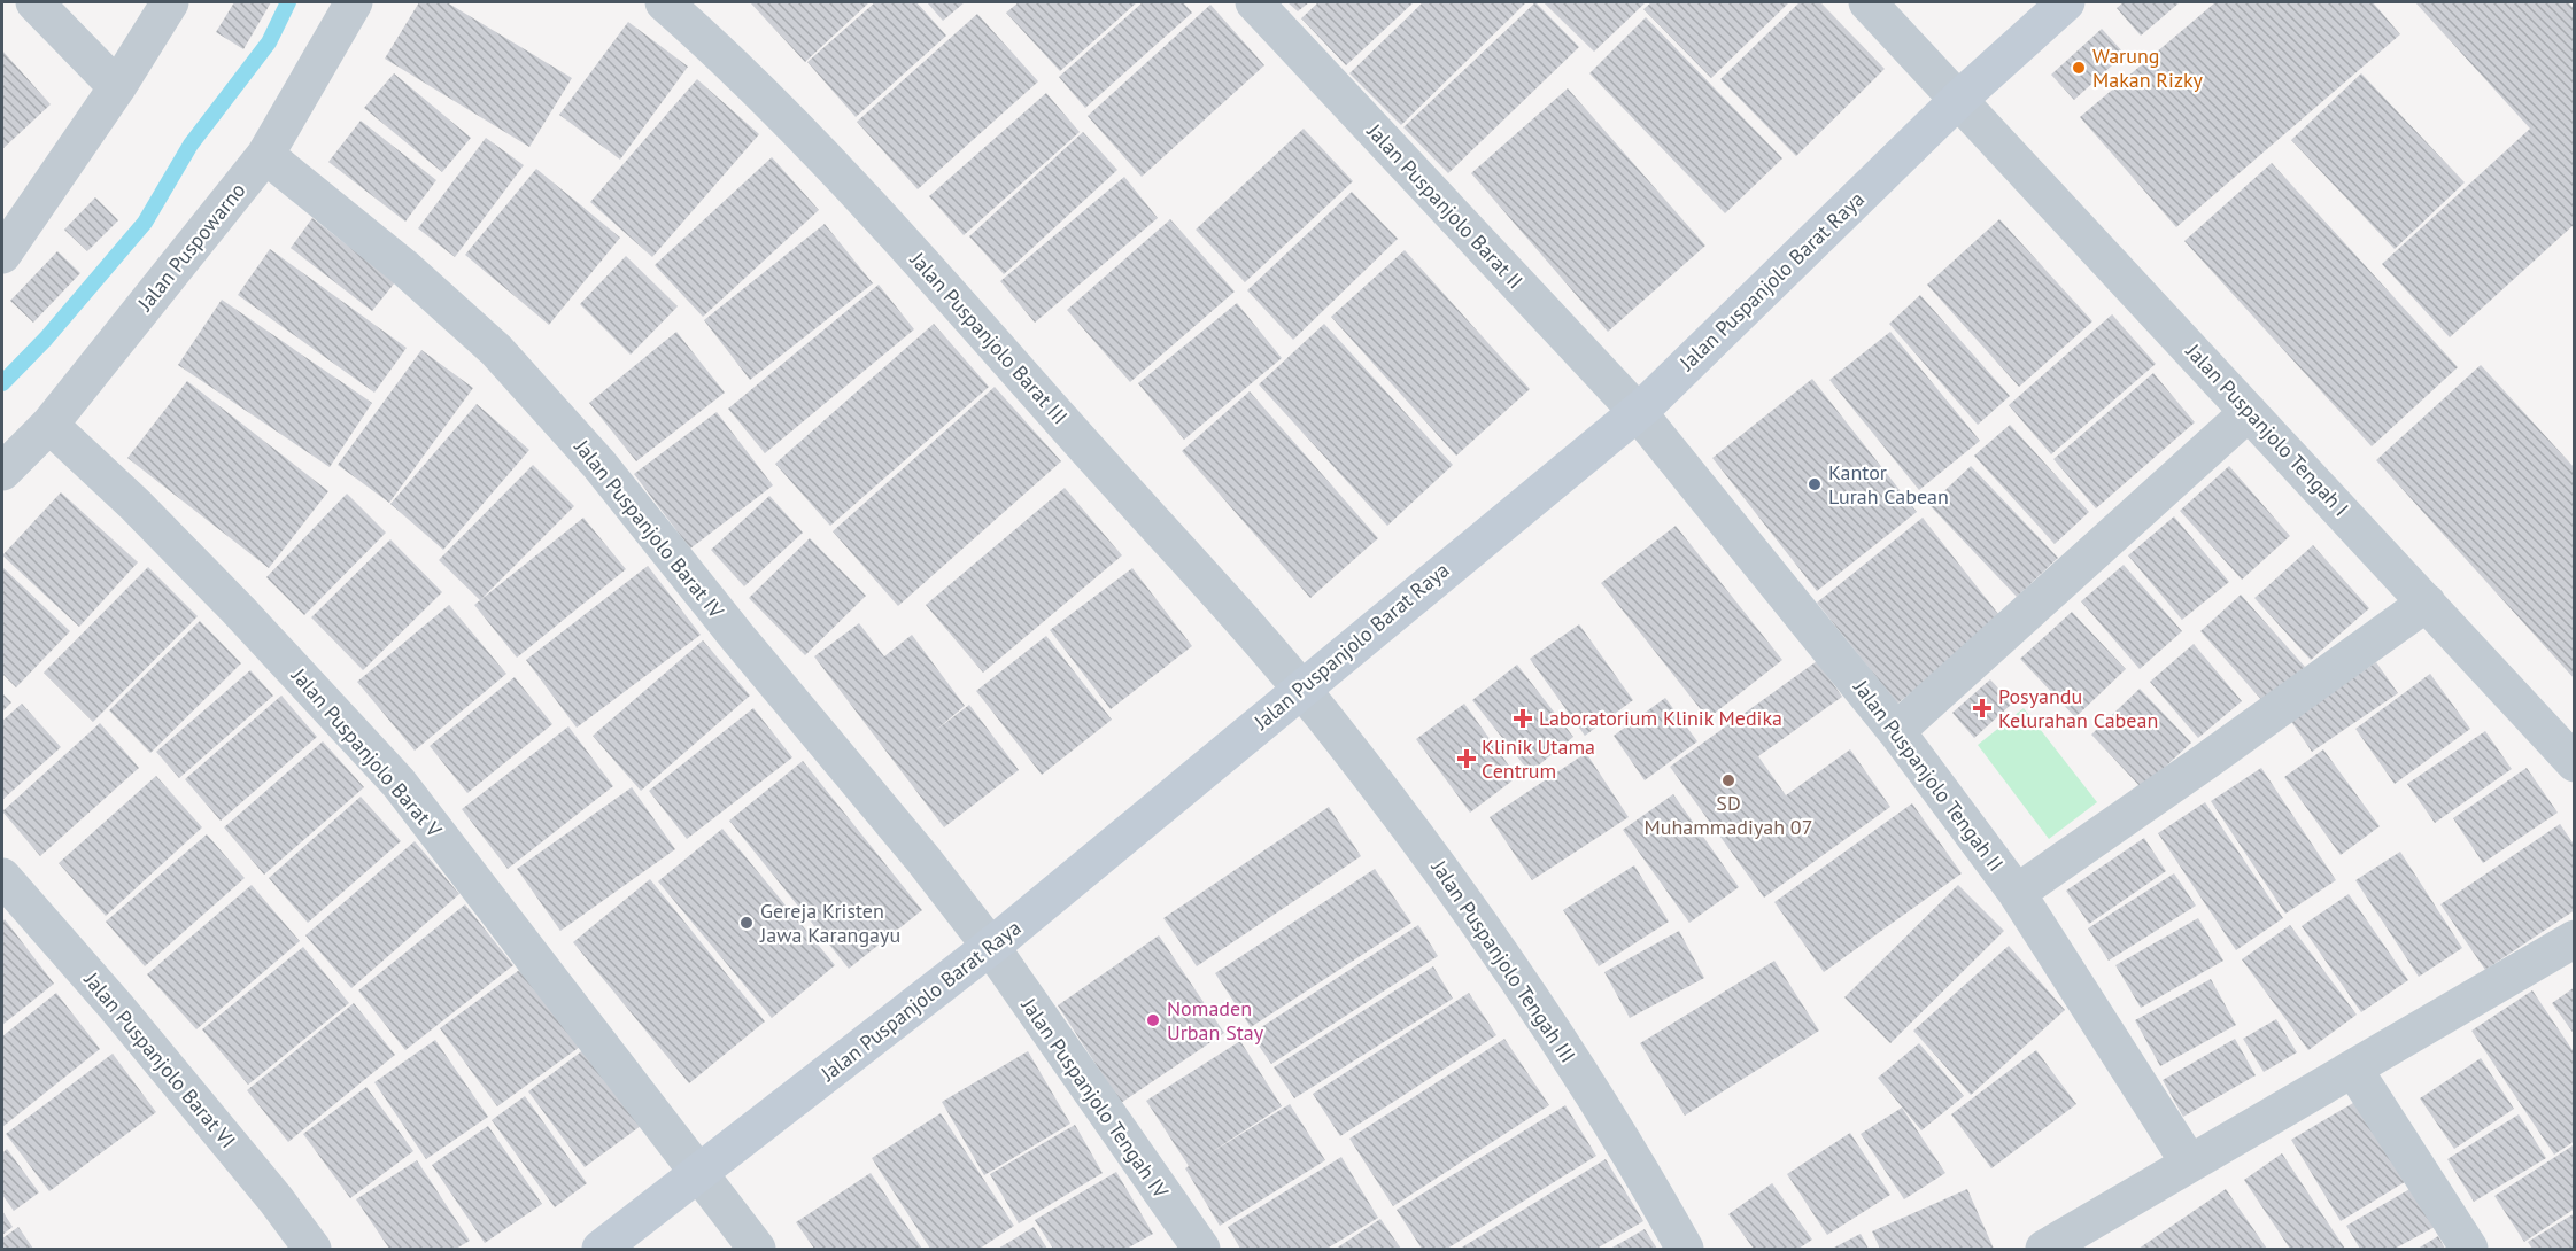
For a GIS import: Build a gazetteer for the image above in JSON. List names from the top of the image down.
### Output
{
  "streets": {
    "street": [
      "Jalan Puspanjolo Barat II",
      "Jalan Puspowarno",
      "Jalan Puspanjolo Barat Raya",
      "Jalan Puspanjolo Barat III",
      "Jalan Puspanjolo Tengah I",
      "Jalan Puspanjolo Barat IV",
      "Jalan Puspanjolo Barat V",
      "Jalan Puspanjolo Tengah II",
      "Jalan Puspanjolo Tengah III",
      "Jalan Puspanjolo Barat VI",
      "Jalan Puspanjolo Tengah IV"
    ]
  },
  "crossings": [
    ["Jalan Puspanjolo Barat II", "Jalan Puspanjolo Barat Raya"],
    ["Jalan Puspanjolo Barat II", "Jalan Puspanjolo Tengah II"],
    ["Jalan Puspowarno", "Jalan Puspanjolo Barat IV"],
    ["Jalan Puspowarno", "Jalan Puspanjolo Barat V"],
    ["Jalan Puspanjolo Barat Raya", "Jalan Puspanjolo Barat III"],
    ["Jalan Puspanjolo Barat Raya", "Jalan Puspanjolo Tengah I"],
    ["Jalan Puspanjolo Barat Raya", "Jalan Puspanjolo Barat IV"],
    ["Jalan Puspanjolo Barat Raya", "Jalan Puspanjolo Barat V"],
    ["Jalan Puspanjolo Barat Raya", "Jalan Puspanjolo Tengah II"],
    ["Jalan Puspanjolo Barat Raya", "Jalan Puspanjolo Tengah III"],
    ["Jalan Puspanjolo Barat Raya", "Jalan Puspanjolo Tengah IV"],
    ["Jalan Puspanjolo Barat III", "Jalan Puspanjolo Tengah III"],
    ["Jalan Puspanjolo Barat IV", "Jalan Puspanjolo Tengah IV"]
  ],
  "places": {
    "other": [
      "Warung Makan Rizky",
      "Kantor Lurah Cabean",
      "SD Muhammadiyah 07",
      "Gereja Kristen Jawa Karangayu",
      "Nomaden Urban Stay"
    ],
    "health": ["Posyandu Kelurahan Cabean", "Laboratorium Klinik Medika", "Klinik Utama Centrum"]
  }
}
